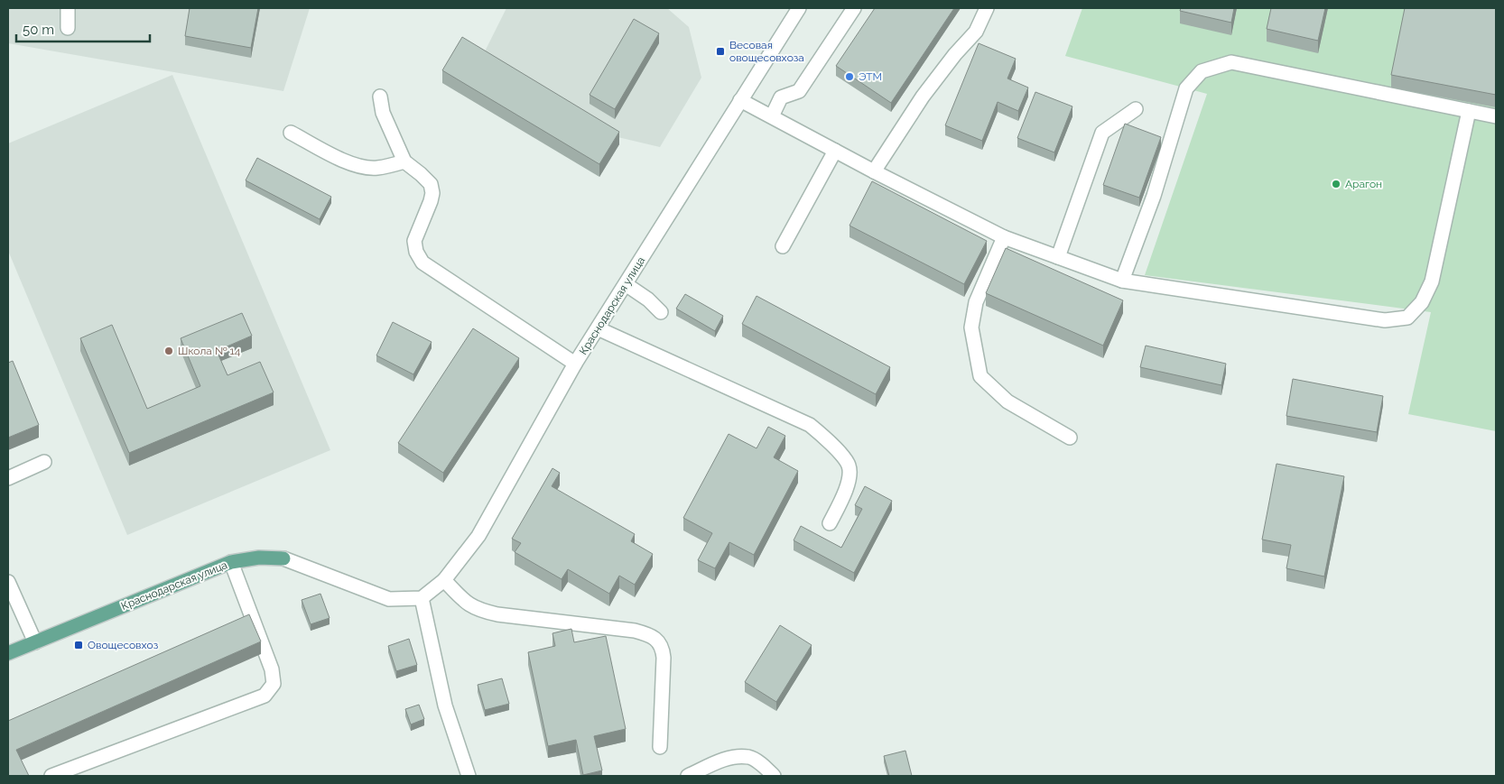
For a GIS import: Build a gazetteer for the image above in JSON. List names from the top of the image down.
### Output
{
  "streets": {
    "main road": ["Краснодарская улица"]
  },
  "places": {
    "transit": ["Весовая овощесовхоза", "Овощесовхоз"],
    "other": ["ЭТМ", "Арагон", "Школа № 14"]
  },
  "scale_bar": "50 m"
}
